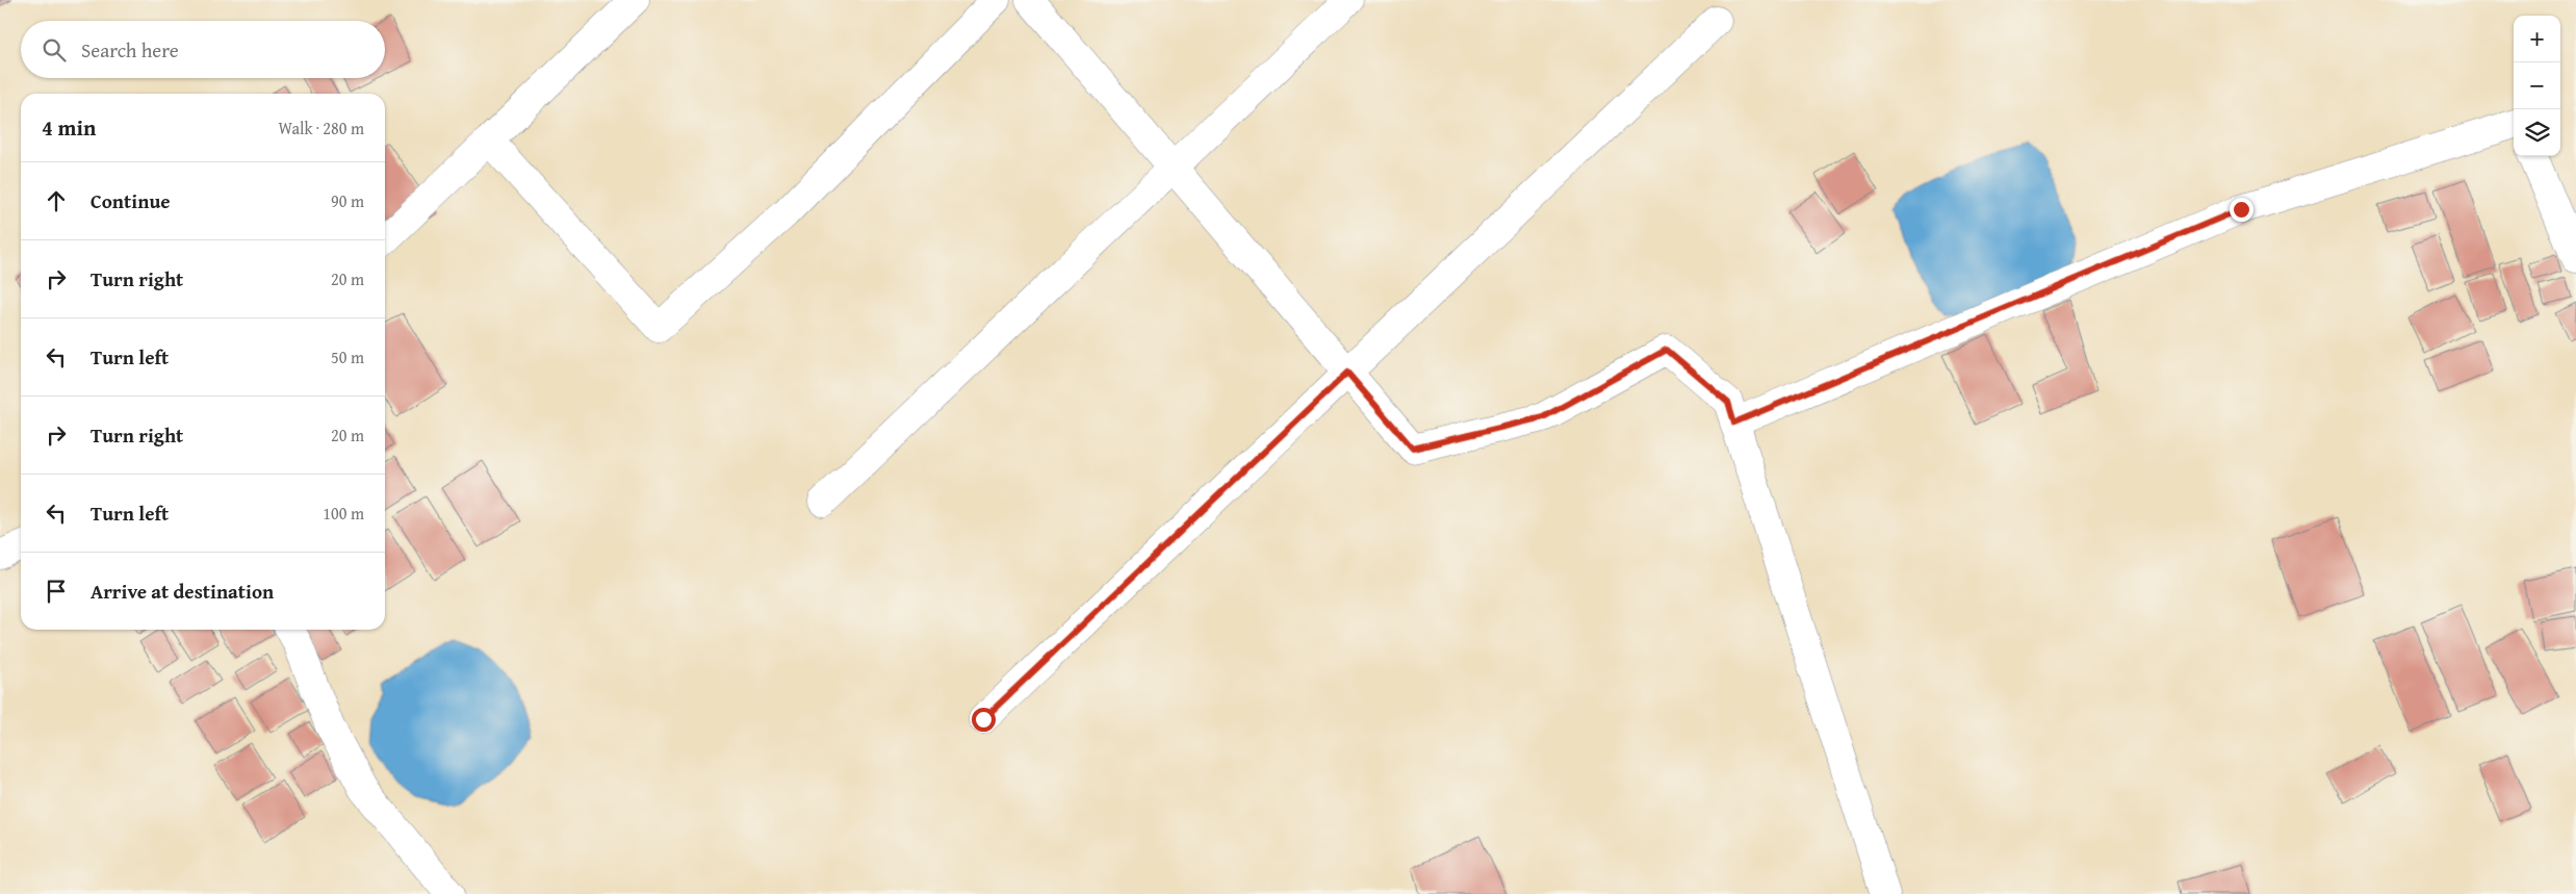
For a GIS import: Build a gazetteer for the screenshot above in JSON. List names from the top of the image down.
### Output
{
  "page": {
    "map_buttons": ["+", "−"],
    "search": "Search here",
    "heading": ["4 min", "Walk · 280 m"],
    "list": [
      ["Continue", "90 m"],
      ["Turn right", "20 m"],
      ["Turn left", "50 m"],
      ["Turn right", "20 m"],
      ["Turn left", "100 m"],
      "Arrive at destination"
    ]
  }
}
